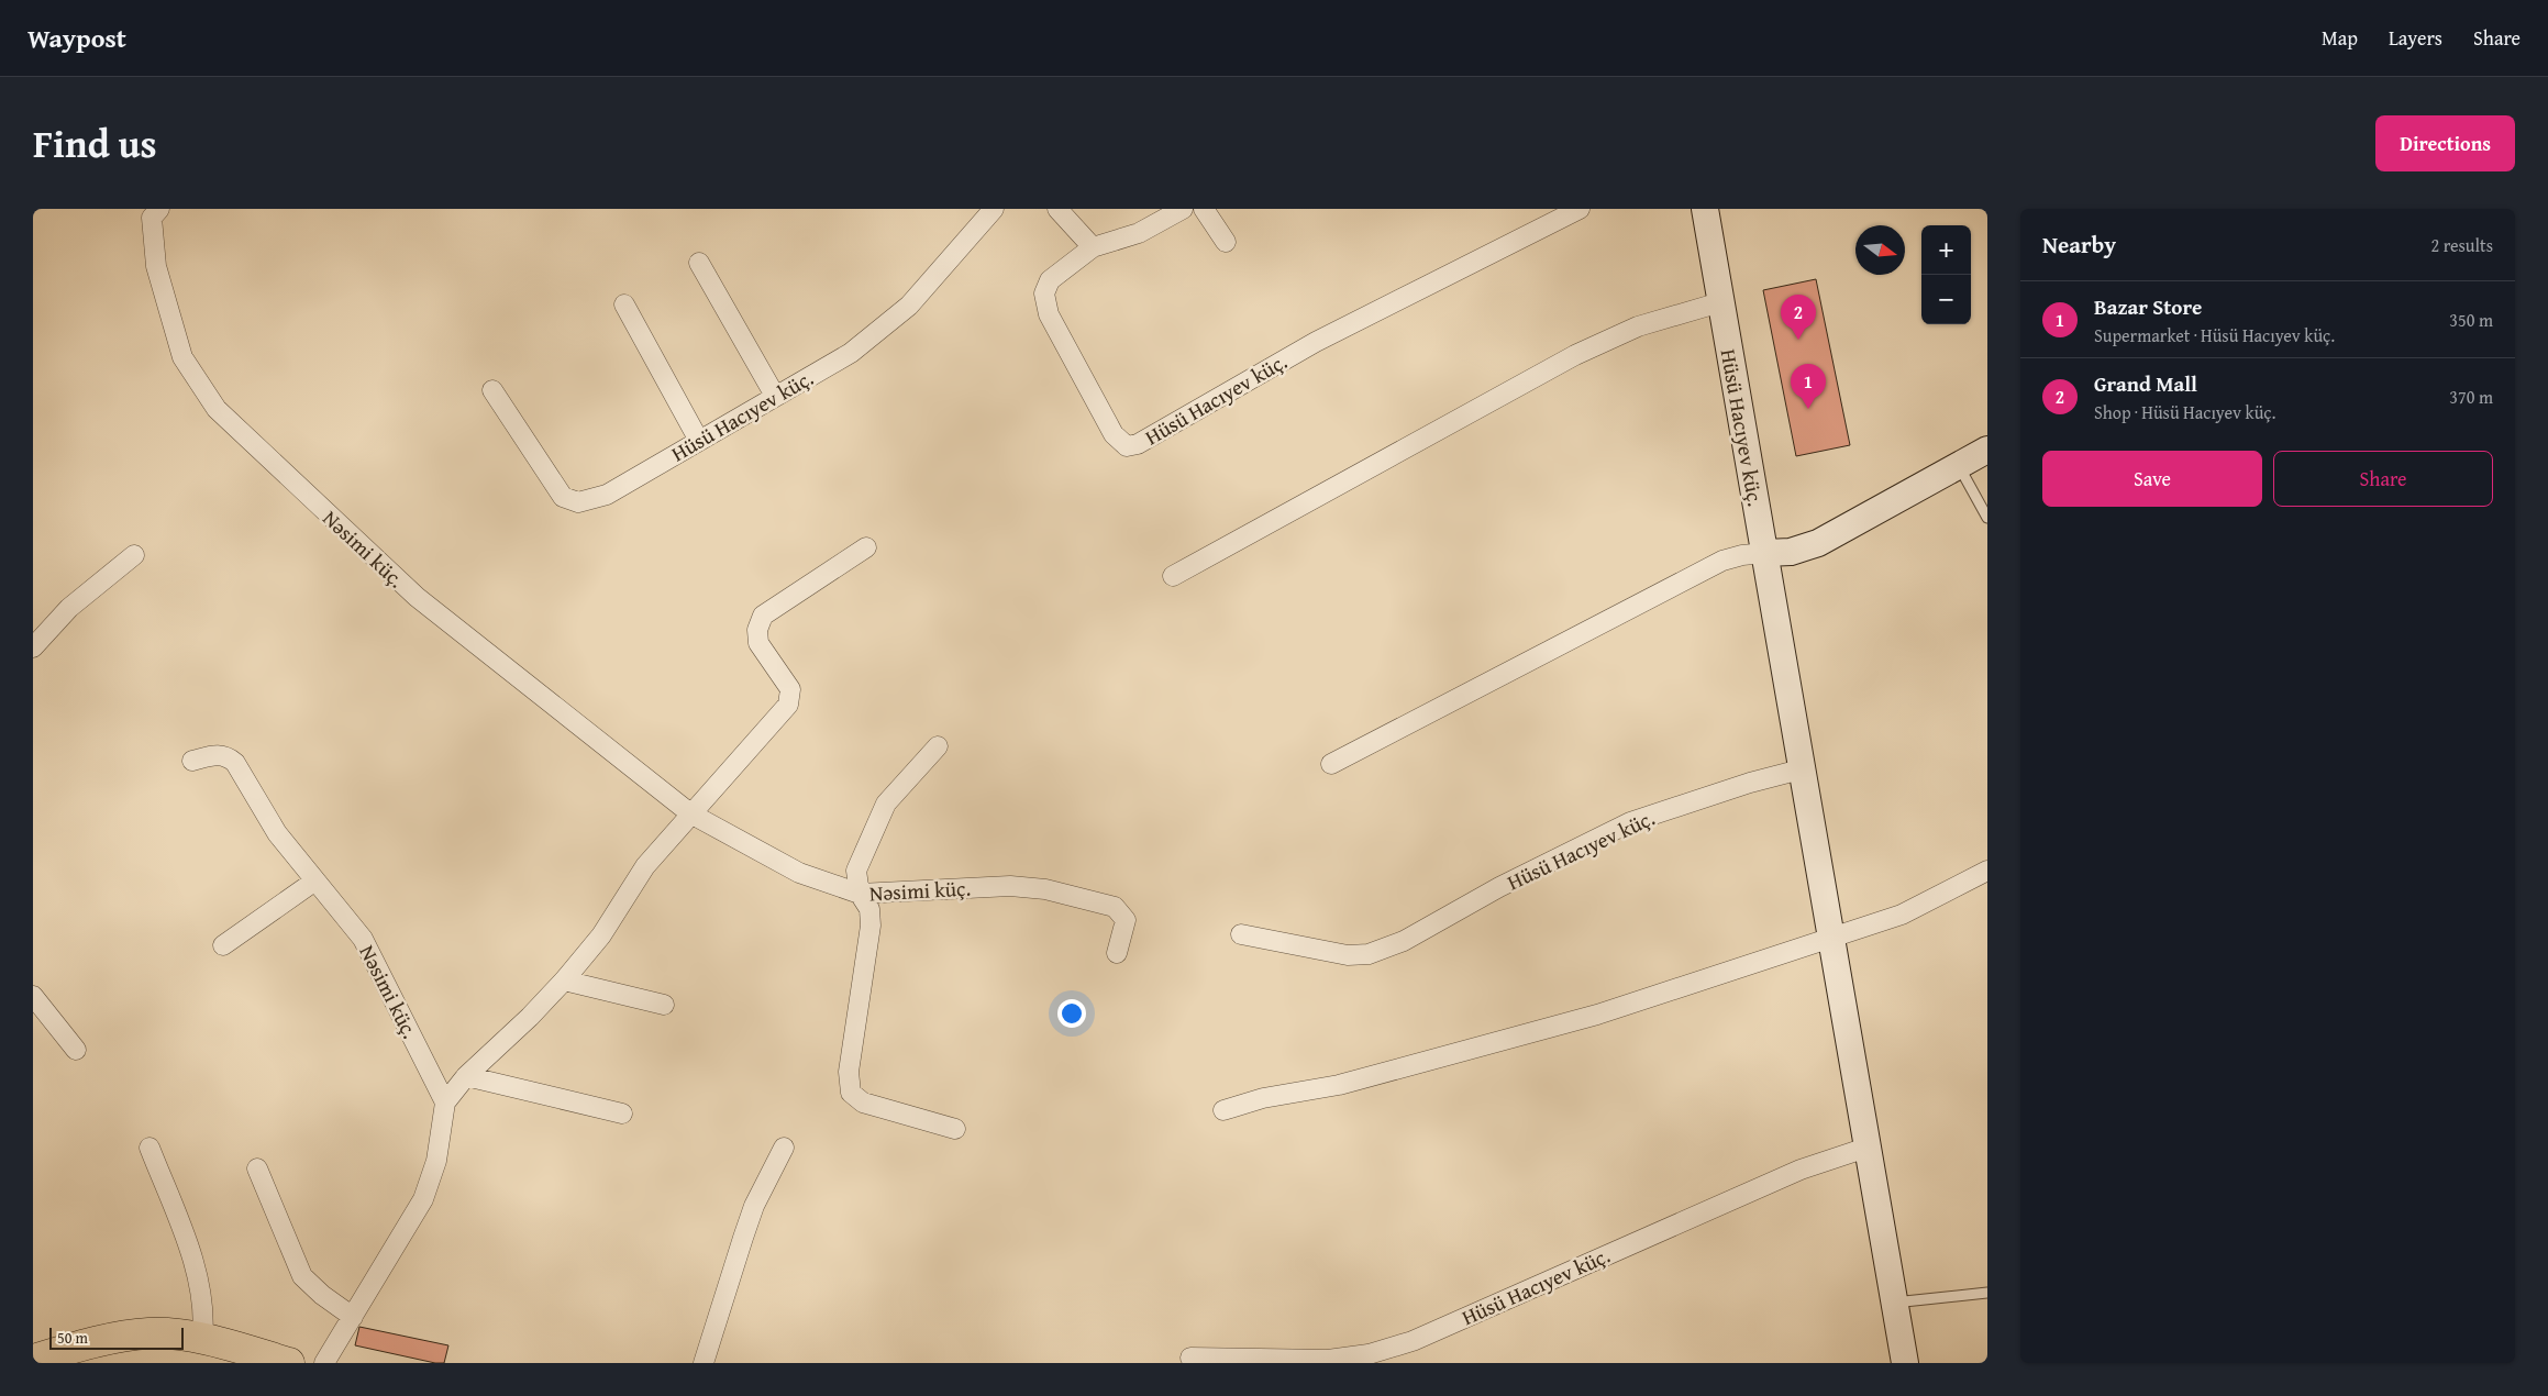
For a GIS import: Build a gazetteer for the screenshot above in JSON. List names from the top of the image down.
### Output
{
  "streets": {
    "main road": ["Hüsü Hacıyev küç."],
    "street": ["Nəsimi küç."]
  },
  "scale_bar": "50 m",
  "north": "right",
  "page": {
    "header": "Waypost",
    "nav": ["Map", "Layers", "Share"],
    "title": "Find us",
    "buttons": [
      "Directions",
      ["Save", "Share"]
    ],
    "heading": ["Nearby", "2 results"],
    "map_buttons": ["+", "−"],
    "list": [
      {
        "mark": "1",
        "name": "Bazar Store",
        "note": "Supermarket · Hüsü Hacıyev küç.",
        "value": "350 m"
      },
      {
        "mark": "2",
        "name": "Grand Mall",
        "note": "Shop · Hüsü Hacıyev küç.",
        "value": "370 m"
      }
    ],
    "pins": ["2", "1"],
    "scale": "50 m"
  }
}
